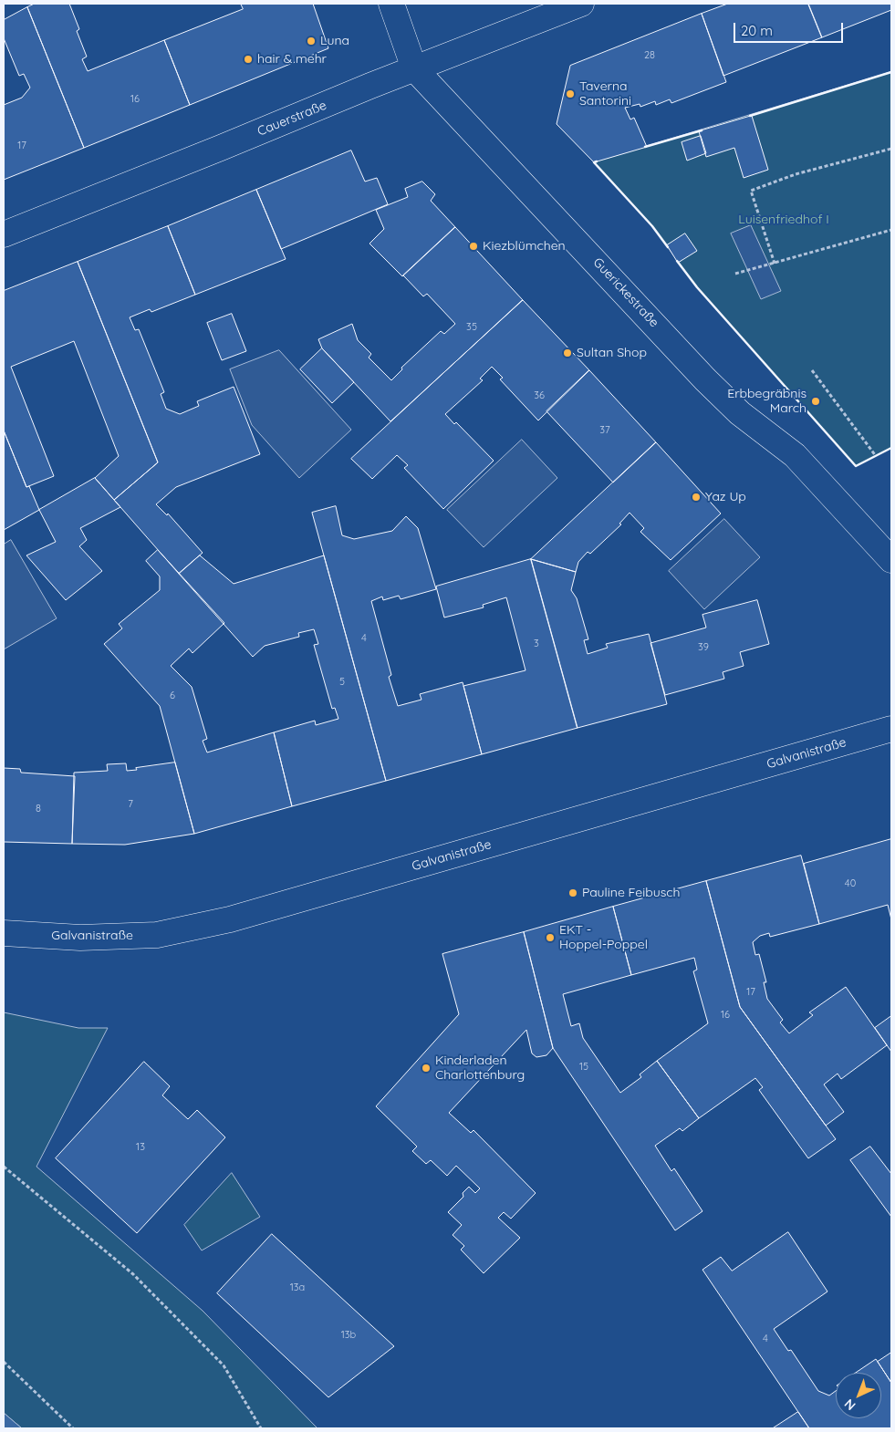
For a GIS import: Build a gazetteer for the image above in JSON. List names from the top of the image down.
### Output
{
  "streets": {
    "street": ["Cauerstraße", "Guerickestraße", "Galvanistraße"]
  },
  "crossings": [
    ["Cauerstraße", "Guerickestraße"]
  ],
  "parks": ["Luisenfriedhof I"],
  "places": [
    "Luna",
    "hair & mehr",
    "Taverna Santorini",
    "Kiezblümchen",
    "Sultan Shop",
    "Erbbegräbnis March",
    "Yaz Up",
    "Pauline Feibusch",
    "EKT - Hoppel-Poppel",
    "Kinderladen Charlottenburg"
  ],
  "house_numbers": [
    "28",
    "16",
    "17",
    "35",
    "36",
    "37",
    "4",
    "3",
    "39",
    "5",
    "6",
    "7",
    "8",
    "40",
    "17",
    "16",
    "15",
    "13",
    "13a",
    "13b",
    "4"
  ],
  "scale_bar": "20 m",
  "north": "bottom left"
}
